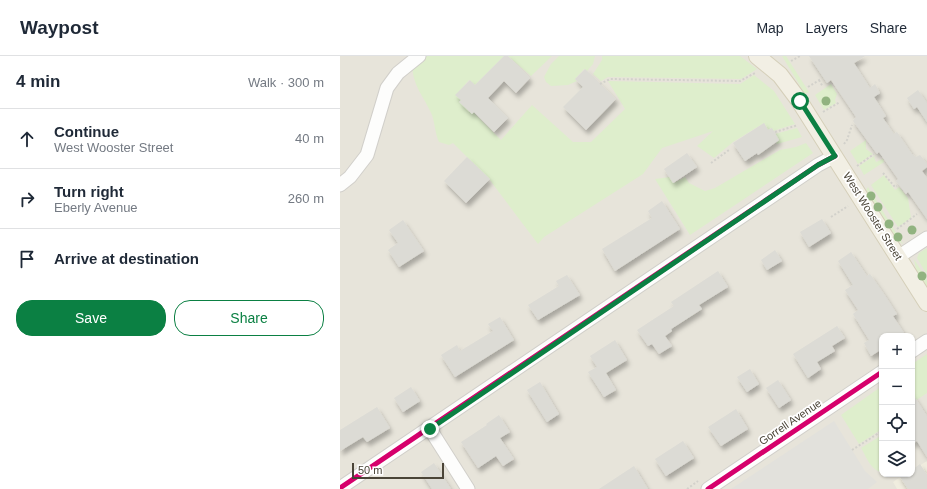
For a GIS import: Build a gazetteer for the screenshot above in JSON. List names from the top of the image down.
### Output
{
  "streets": {
    "main road": ["West Wooster Street"],
    "street": ["Gorrell Avenue"]
  },
  "scale_bar": "50 m",
  "page": {
    "header": "Waypost",
    "nav": ["Map", "Layers", "Share"],
    "heading": ["4 min", "Walk · 300 m"],
    "list": [
      ["Continue", "West Wooster Street", "40 m"],
      ["Turn right", "Eberly Avenue", "260 m"],
      "Arrive at destination"
    ],
    "buttons": ["Save", "Share"],
    "map_buttons": ["+", "−"],
    "scale": "50 m"
  }
}
